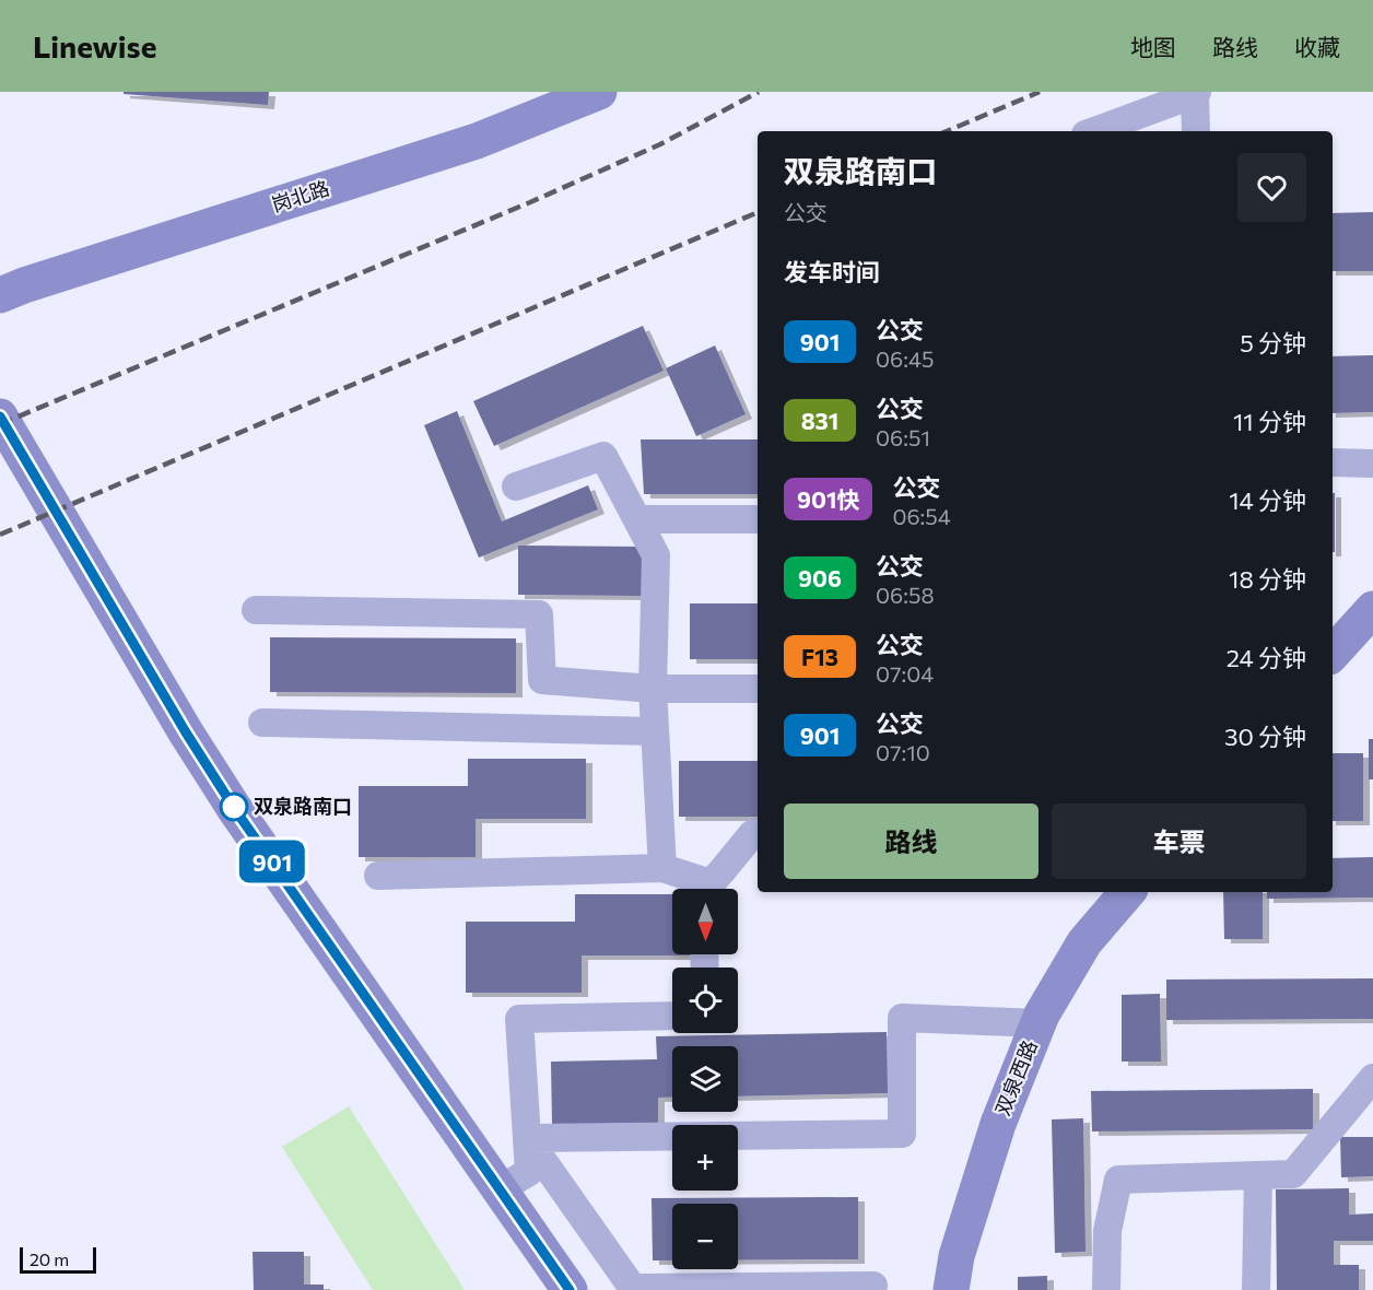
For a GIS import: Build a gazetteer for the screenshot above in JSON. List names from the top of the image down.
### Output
{
  "streets": {
    "main road": ["岗北路", "双泉西路"]
  },
  "places": ["双泉路南口"],
  "lines": ["bus line 901"],
  "scale_bar": "20 m",
  "north": "bottom",
  "page": {
    "header": "Linewise",
    "nav": ["地图", "路线", "收藏"],
    "on_map": "901",
    "heading": [
      ["双泉路南口", "公交"],
      "发车时间"
    ],
    "list": [
      {
        "mark": "901",
        "name": "公交",
        "note": "06:45",
        "value": "5 分钟"
      },
      {
        "mark": "831",
        "name": "公交",
        "note": "06:51",
        "value": "11 分钟"
      },
      {
        "mark": "901快",
        "name": "公交",
        "note": "06:54",
        "value": "14 分钟"
      },
      {
        "mark": "906",
        "name": "公交",
        "note": "06:58",
        "value": "18 分钟"
      },
      {
        "mark": "F13",
        "name": "公交",
        "note": "07:04",
        "value": "24 分钟"
      },
      {
        "mark": "901",
        "name": "公交",
        "note": "07:10",
        "value": "30 分钟"
      }
    ],
    "buttons": ["路线", "车票"],
    "map_buttons": ["+", "−"],
    "scale": "20 m"
  }
}
